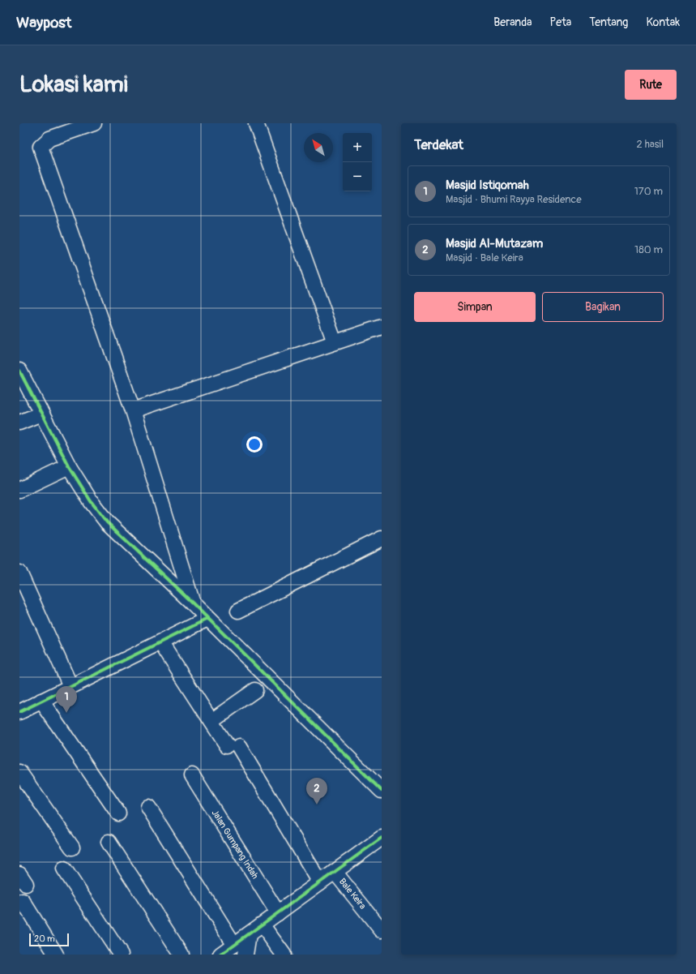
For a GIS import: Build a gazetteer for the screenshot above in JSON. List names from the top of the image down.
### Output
{
  "streets": {
    "street": ["Jalan Gumpang Indah", "Bale Keira"]
  },
  "scale_bar": "20 m",
  "north": "top left",
  "page": {
    "header": "Waypost",
    "nav": [
      "Beranda",
      "Peta",
      "Tentang",
      "Kontak"
    ],
    "buttons": [
      "Rute",
      ["Simpan", "Bagikan"]
    ],
    "title": "Lokasi kami",
    "heading": ["Terdekat", "2 hasil"],
    "map_buttons": ["+", "−"],
    "list": [
      {
        "mark": "1",
        "name": "Masjid Istiqomah",
        "note": "Masjid · Bhumi Rayya Residence",
        "value": "170 m"
      },
      {
        "mark": "2",
        "name": "Masjid Al-Mutazam",
        "note": "Masjid · Bale Keira",
        "value": "180 m"
      }
    ],
    "pins": ["1", "2"],
    "scale": "20 m"
  }
}
